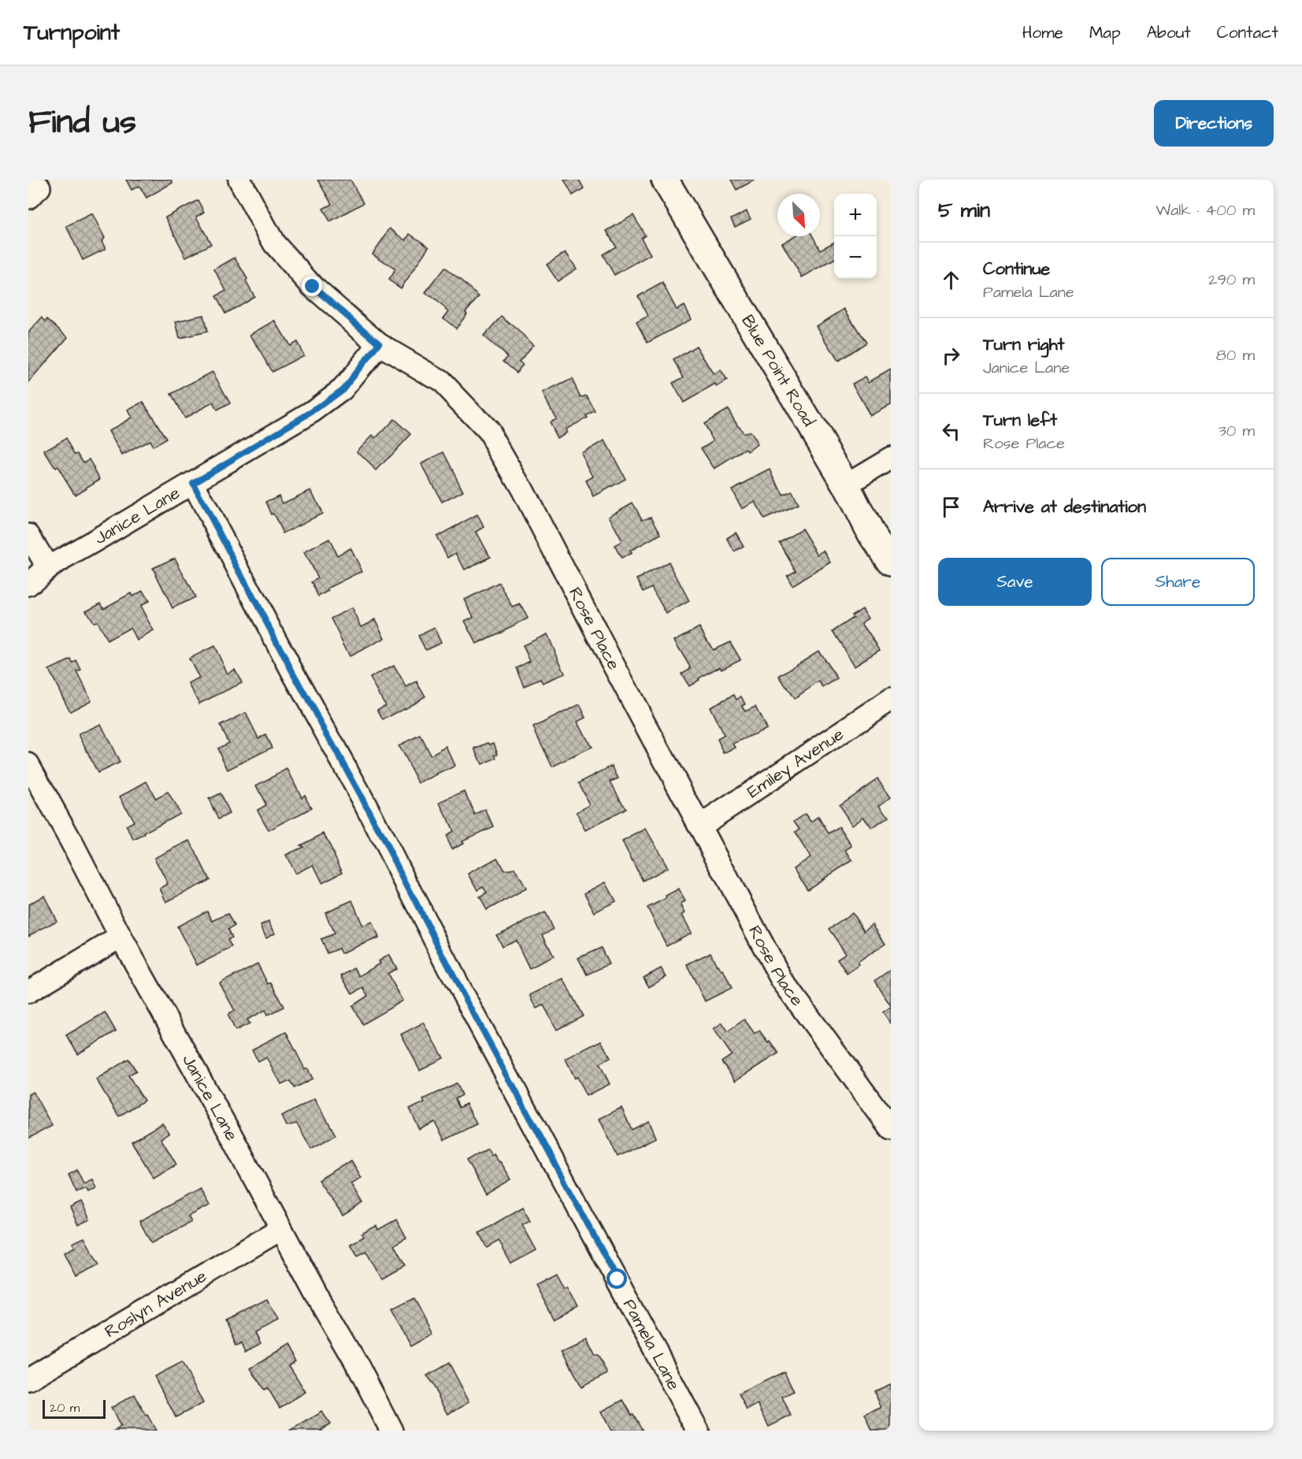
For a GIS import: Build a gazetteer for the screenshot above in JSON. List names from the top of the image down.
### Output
{
  "streets": {
    "street": [
      "Blue Point Road",
      "Janice Lane",
      "Rose Place",
      "Emiley Avenue",
      "Roslyn Avenue",
      "Pamela Lane"
    ]
  },
  "crossings": [
    ["Janice Lane", "Rose Place"],
    ["Janice Lane", "Roslyn Avenue"],
    ["Janice Lane", "Pamela Lane"],
    ["Rose Place", "Emiley Avenue"]
  ],
  "scale_bar": "20 m",
  "north": "bottom right",
  "page": {
    "header": "Turnpoint",
    "nav": [
      "Home",
      "Map",
      "About",
      "Contact"
    ],
    "title": "Find us",
    "buttons": [
      "Directions",
      ["Save", "Share"]
    ],
    "heading": ["5 min", "Walk · 400 m"],
    "map_buttons": ["+", "−"],
    "list": [
      ["Continue", "Pamela Lane", "290 m"],
      ["Turn right", "Janice Lane", "80 m"],
      ["Turn left", "Rose Place", "30 m"],
      "Arrive at destination"
    ],
    "scale": "20 m"
  }
}
